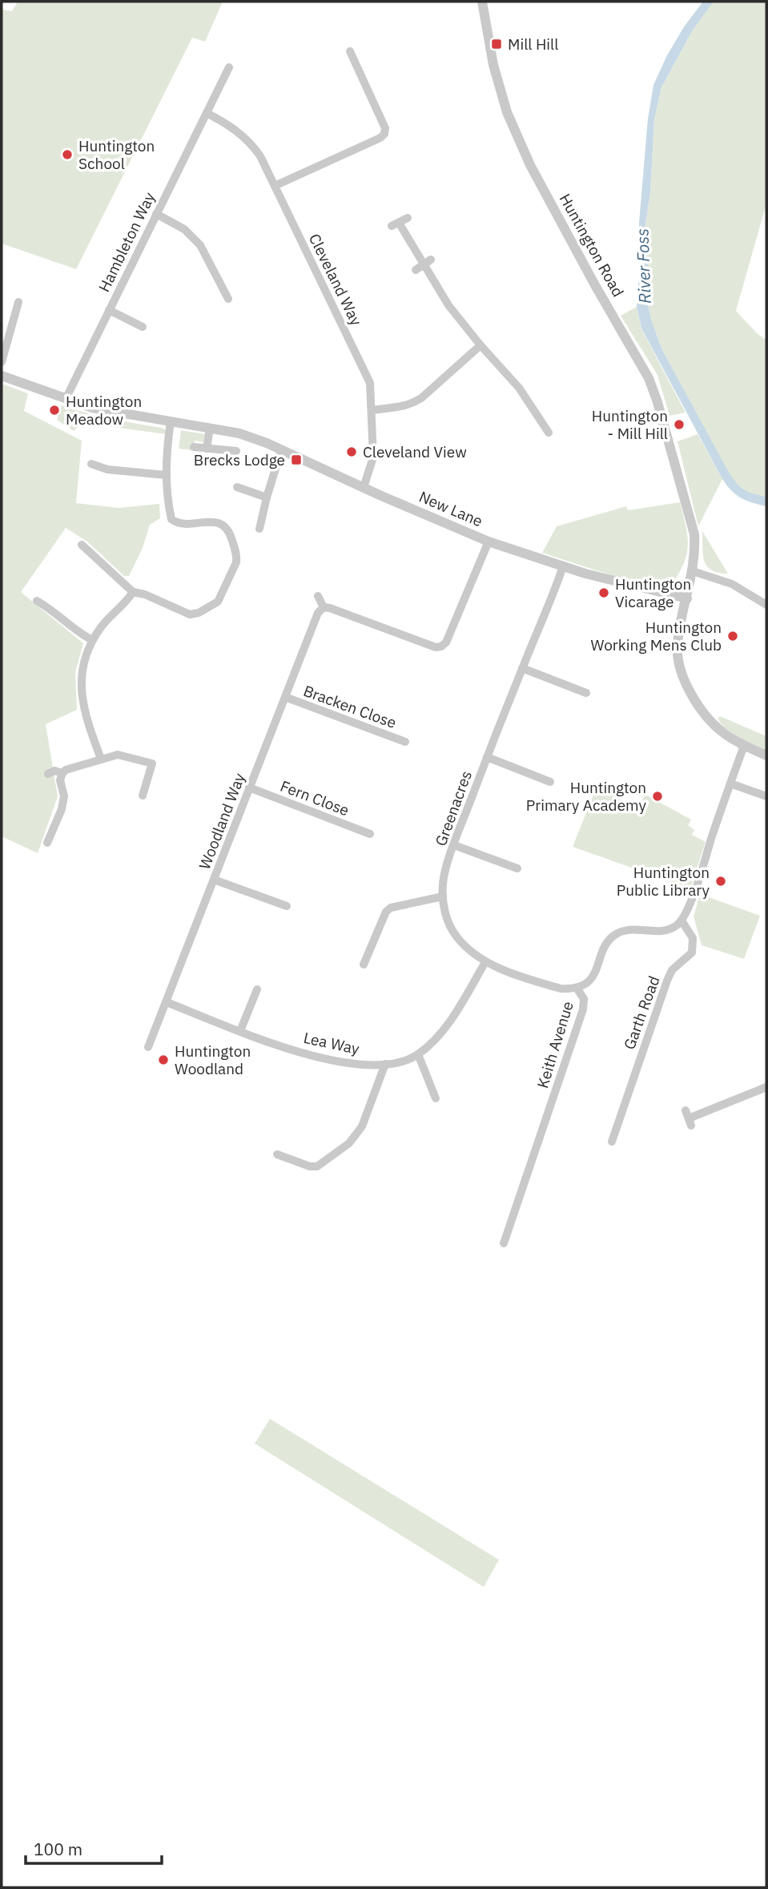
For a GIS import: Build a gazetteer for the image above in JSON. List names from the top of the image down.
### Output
{
  "streets": {
    "street": [
      "Hambleton Way",
      "Huntington Road",
      "Cleveland Way",
      "New Lane",
      "Bracken Close",
      "Fern Close",
      "Greenacres",
      "Woodland Way",
      "Garth Road",
      "Lea Way",
      "Keith Avenue"
    ]
  },
  "crossings": [
    ["Hambleton Way", "Cleveland Way"],
    ["Hambleton Way", "New Lane"],
    ["Huntington Road", "New Lane"],
    ["Cleveland Way", "New Lane"],
    ["New Lane", "Greenacres"],
    ["Bracken Close", "Woodland Way"],
    ["Fern Close", "Woodland Way"],
    ["Greenacres", "Lea Way"],
    ["Greenacres", "Keith Avenue"],
    ["Woodland Way", "Lea Way"],
    ["Garth Road", "Keith Avenue"]
  ],
  "water": ["River Foss"],
  "places": {
    "transit": ["Mill Hill", "Brecks Lodge"],
    "other": [
      "Huntington School",
      "Huntington Meadow",
      "Huntington - Mill Hill",
      "Cleveland View",
      "Huntington Vicarage",
      "Huntington Working Mens Club",
      "Huntington Primary Academy",
      "Huntington Public Library",
      "Huntington Woodland"
    ]
  },
  "scale_bar": "100 m"
}
